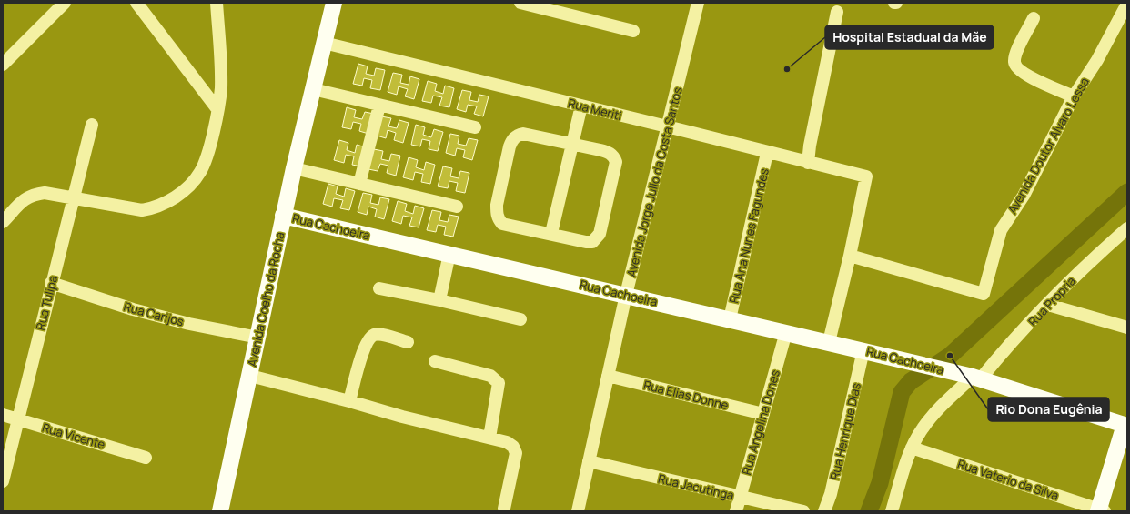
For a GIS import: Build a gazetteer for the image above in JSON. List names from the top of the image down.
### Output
{
  "streets": {
    "main road": ["Rua Cachoeira", "Avenida Coelho da Rocha"],
    "street": [
      "Rua Meriti",
      "Avenida Doutor Alvaro Lessa",
      "Avenida Jorge Julio da Costa Santos",
      "Rua Ana Nunes Fagundes",
      "Rua Propria",
      "Rua Tulipa",
      "Rua Carijos",
      "Rua Elias Donne",
      "Rua Angelina Dones",
      "Rua Henrique Dias",
      "Rua Vicente",
      "Rua Vaterio da Silva",
      "Rua Jacutinga"
    ]
  },
  "crossings": [
    ["Rua Meriti", "Avenida Doutor Alvaro Lessa"],
    ["Rua Meriti", "Avenida Jorge Julio da Costa Santos"],
    ["Rua Meriti", "Rua Ana Nunes Fagundes"],
    ["Rua Meriti", "Avenida Coelho da Rocha"],
    ["Avenida Jorge Julio da Costa Santos", "Rua Cachoeira"],
    ["Avenida Jorge Julio da Costa Santos", "Rua Elias Donne"],
    ["Avenida Jorge Julio da Costa Santos", "Rua Jacutinga"],
    ["Rua Cachoeira", "Rua Ana Nunes Fagundes"],
    ["Rua Cachoeira", "Avenida Coelho da Rocha"],
    ["Rua Cachoeira", "Rua Propria"],
    ["Rua Cachoeira", "Rua Angelina Dones"],
    ["Rua Cachoeira", "Rua Henrique Dias"],
    ["Avenida Coelho da Rocha", "Rua Carijos"],
    ["Rua Propria", "Rua Vaterio da Silva"],
    ["Rua Tulipa", "Rua Carijos"],
    ["Rua Tulipa", "Rua Vicente"],
    ["Rua Elias Donne", "Rua Angelina Dones"],
    ["Rua Angelina Dones", "Rua Jacutinga"]
  ],
  "places": ["Hospital Estadual da Mãe", "Rio Dona Eugênia"]
}
